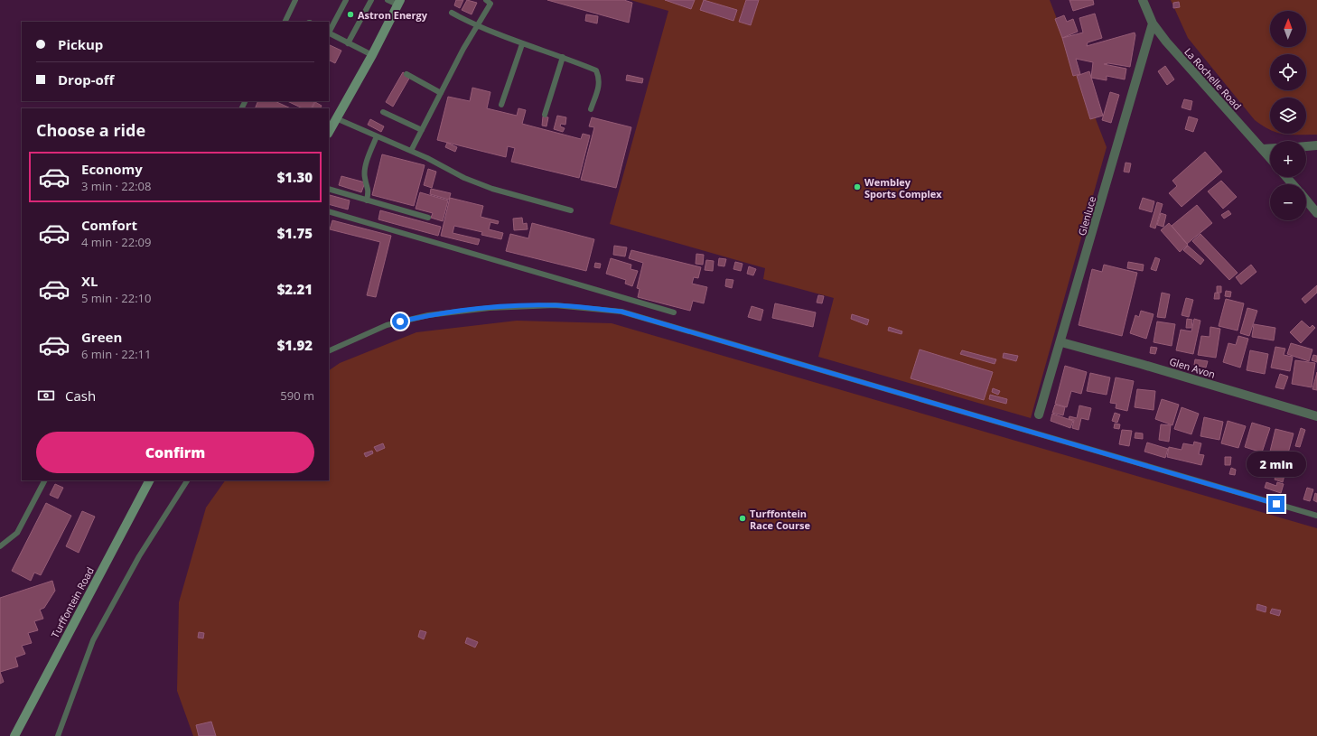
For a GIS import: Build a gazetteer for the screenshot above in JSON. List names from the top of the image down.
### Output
{
  "streets": {
    "street": [
      "La Rochelle Road",
      "Glenluce",
      "Glen Avon",
      "Turffontein Road"
    ]
  },
  "crossings": [
    ["La Rochelle Road", "Glenluce"],
    ["Glenluce", "Glen Avon"]
  ],
  "places": ["Astron Energy", "Wembley Sports Complex", "Turffontein Race Course"],
  "north": "top",
  "page": {
    "map_buttons": ["+", "−"],
    "banner": ["Pickup", "Drop-off"],
    "heading": "Choose a ride",
    "list": [
      {
        "name": "Economy",
        "note": "3 min · 22:08",
        "value": "$1.30"
      },
      {
        "name": "Comfort",
        "note": "4 min · 22:09",
        "value": "$1.75"
      },
      {
        "name": "XL",
        "note": "5 min · 22:10",
        "value": "$2.21"
      },
      {
        "name": "Green",
        "note": "6 min · 22:11",
        "value": "$1.92"
      }
    ],
    "pay": ["Cash", "590 m"],
    "buttons": "Confirm",
    "bubble": "2 min"
  }
}
